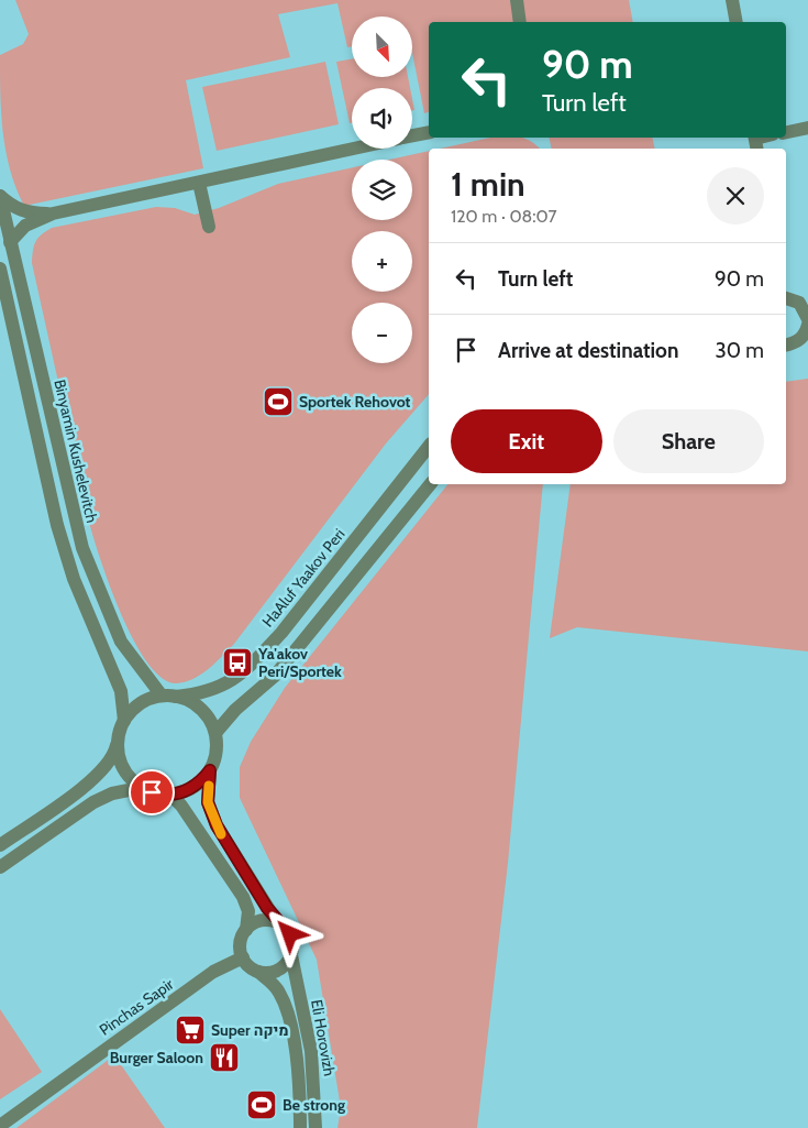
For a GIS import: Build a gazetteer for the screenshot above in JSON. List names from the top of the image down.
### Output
{
  "streets": {
    "street": [
      "Binyamin Kushelevitch",
      "HaAluf Yaakov Peri",
      "Pinchas Sapir",
      "Eli Horovizh"
    ]
  },
  "crossings": [
    ["Binyamin Kushelevitch", "HaAluf Yaakov Peri"],
    ["Pinchas Sapir", "Eli Horovizh"]
  ],
  "places": {
    "sports": ["Sportek Rehovot", "Be strong"],
    "bus stop": ["Ya'akov Peri/Sportek"],
    "supermarket": ["Super מיקה"],
    "restaurant": ["Burger Saloon"]
  },
  "north": "bottom right",
  "page": {
    "map_buttons": ["+", "−"],
    "turn": ["90 m", "Turn left"],
    "heading": ["1 min", "120 m · 08:07"],
    "list": [
      {
        "name": "Turn left",
        "value": "90 m"
      },
      {
        "name": "Arrive at destination",
        "value": "30 m"
      }
    ],
    "buttons": ["Exit", "Share"]
  }
}
